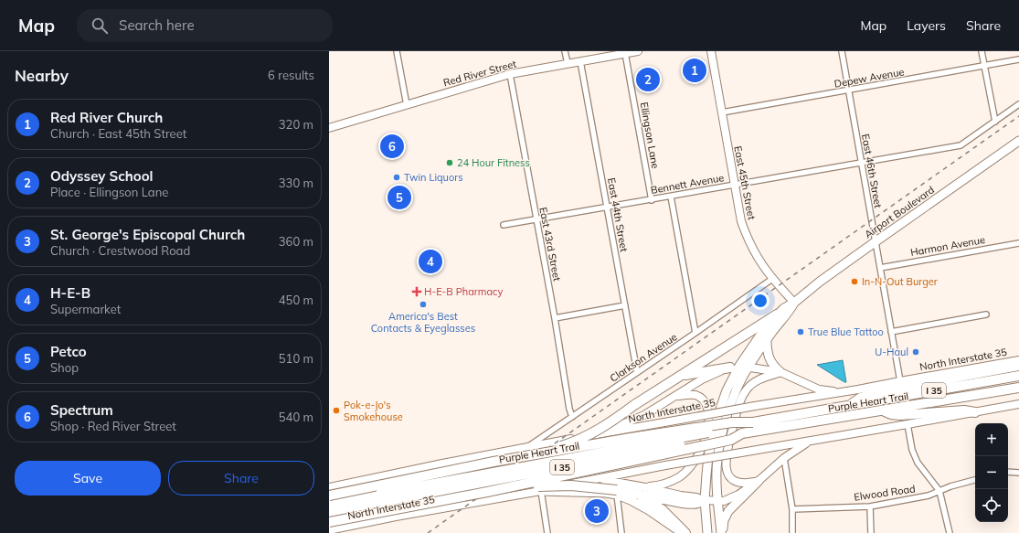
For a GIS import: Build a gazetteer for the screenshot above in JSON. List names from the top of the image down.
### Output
{
  "streets": {
    "highway": ["I 35", "Purple Heart Trail"],
    "main road": [
      "Red River Street",
      "East 45th Street",
      "Airport Boulevard",
      "North Interstate 35"
    ],
    "street": [
      "Depew Avenue",
      "Ellingson Lane",
      "East 46th Street",
      "Bennett Avenue",
      "East 44th Street",
      "East 43rd Street",
      "Harmon Avenue",
      "Clarkson Avenue",
      "Elwood Road"
    ]
  },
  "crossings": [
    ["Red River Street", "Ellingson Lane"],
    ["Red River Street", "East 44th Street"],
    ["Red River Street", "East 43rd Street"],
    ["Depew Avenue", "East 46th Street"],
    ["Depew Avenue", "East 45th Street"],
    ["Ellingson Lane", "Bennett Avenue"],
    ["East 46th Street", "Bennett Avenue"],
    ["East 46th Street", "Airport Boulevard"],
    ["East 46th Street", "Harmon Avenue"],
    ["East 46th Street", "North Interstate 35"],
    ["East 45th Street", "Bennett Avenue"],
    ["East 45th Street", "Airport Boulevard"],
    ["East 45th Street", "Clarkson Avenue"],
    ["Bennett Avenue", "East 44th Street"],
    ["Bennett Avenue", "East 43rd Street"],
    ["East 44th Street", "Clarkson Avenue"],
    ["East 43rd Street", "Clarkson Avenue"],
    ["Clarkson Avenue", "North Interstate 35"]
  ],
  "places": {
    "other": [
      "24 Hour Fitness",
      "Twin Liquors",
      "In-N-Out Burger",
      "America's Best Contacts & Eyeglasses",
      "True Blue Tattoo",
      "U-Haul",
      "Pok-e-Jo's Smokehouse"
    ],
    "health": ["H-E-B Pharmacy"]
  },
  "page": {
    "header": "Map",
    "search": "Search here",
    "nav": ["Map", "Layers", "Share"],
    "heading": ["Nearby", "6 results"],
    "pins": [
      "1",
      "2",
      "6",
      "5",
      "4",
      "3"
    ],
    "list": [
      {
        "mark": "1",
        "name": "Red River Church",
        "note": "Church · East 45th Street",
        "value": "320 m"
      },
      {
        "mark": "2",
        "name": "Odyssey School",
        "note": "Place · Ellingson Lane",
        "value": "330 m"
      },
      {
        "mark": "3",
        "name": "St. George's Episcopal Church",
        "note": "Church · Crestwood Road",
        "value": "360 m"
      },
      {
        "mark": "4",
        "name": "H-E-B",
        "note": "Supermarket",
        "value": "450 m"
      },
      {
        "mark": "5",
        "name": "Petco",
        "note": "Shop",
        "value": "510 m"
      },
      {
        "mark": "6",
        "name": "Spectrum",
        "note": "Shop · Red River Street",
        "value": "540 m"
      }
    ],
    "map_buttons": ["+", "−"],
    "buttons": ["Save", "Share"]
  }
}
